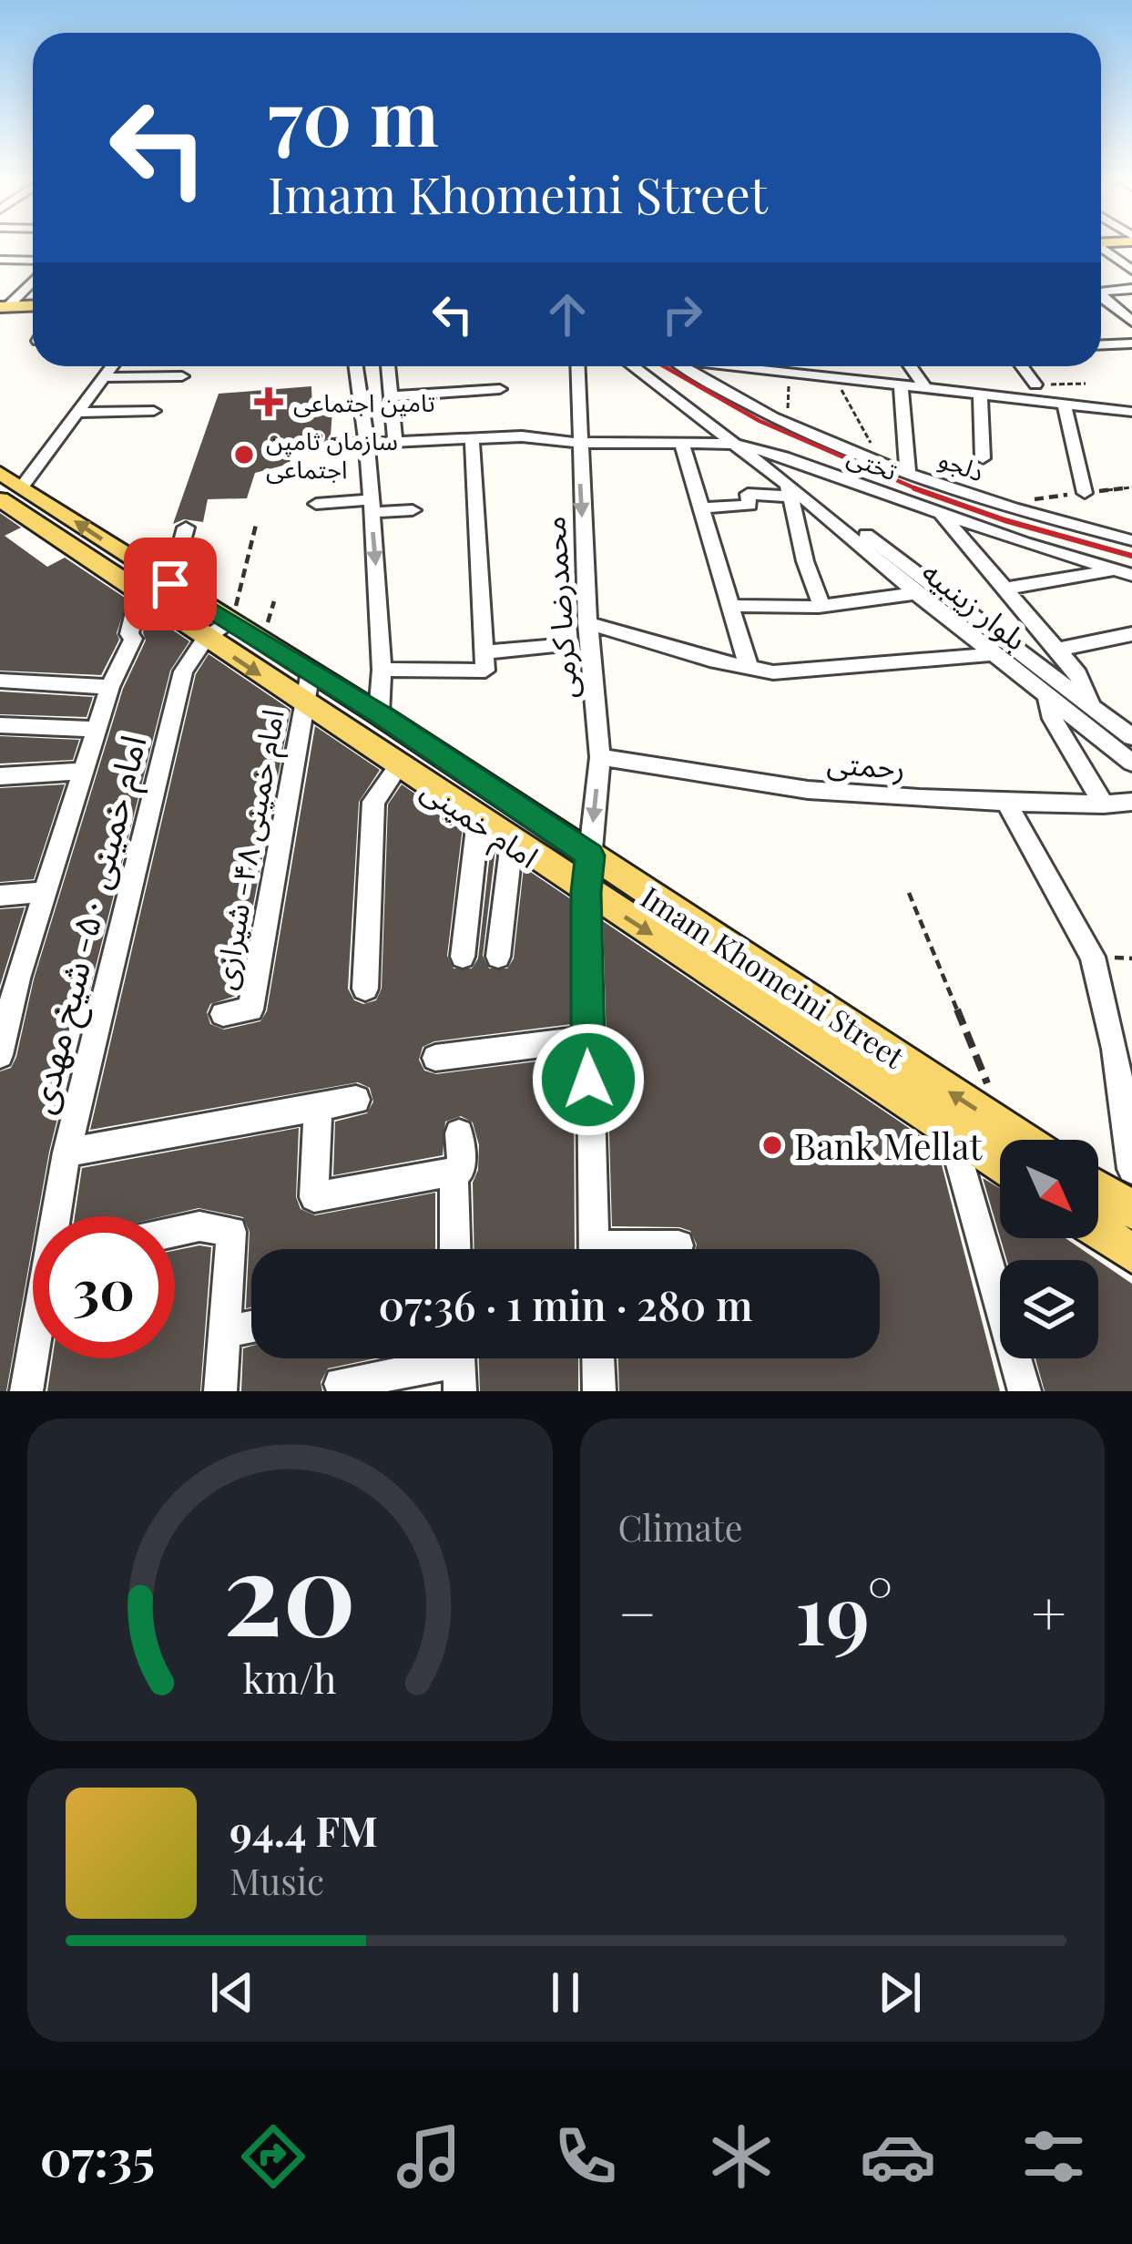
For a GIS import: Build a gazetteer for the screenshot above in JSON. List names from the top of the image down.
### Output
{
  "streets": {
    "main road": ["امام خمینی", "Imam Khomeini Street"],
    "street": [
      "تختی",
      "دلجو",
      "بلوار زینبیه",
      "محمدرضا کرمی",
      "رحمتی",
      "امام خمینی ۴۸- شیرازی",
      "امام خمینی ۵۰- شیخ مهدی"
    ]
  },
  "crossings": [
    ["تختی", "بلوار زینبیه"],
    ["محمدرضا کرمی", "رحمتی"],
    ["محمدرضا کرمی", "امام خمینی"],
    ["محمدرضا کرمی", "Imam Khomeini Street"],
    ["امام خمینی", "امام خمینی ۴۸- شیرازی"],
    ["امام خمینی", "امام خمینی ۵۰- شیخ مهدی"],
    ["امام خمینی", "Imam Khomeini Street"],
    ["امام خمینی ۴۸- شیرازی", "Imam Khomeini Street"],
    ["امام خمینی ۵۰- شیخ مهدی", "Imam Khomeini Street"]
  ],
  "one_way": ["امام خمینی", "Imam Khomeini Street"],
  "places": {
    "health": ["تامین اجتماعی"],
    "other": ["سازمان تامین اجتماعی", "Bank Mellat"]
  },
  "north": "bottom right",
  "page": {
    "turn": ["70 m", "Imam Khomeini Street"],
    "limit": "30",
    "trip": "07:36 · 1 min · 280 m",
    "tile": "Climate",
    "heat": ["−", "19°", "+"],
    "song": ["94.4 FM", "Music"],
    "tabs": "07:35",
    "gauge": ["20", "km/h"]
  }
}
